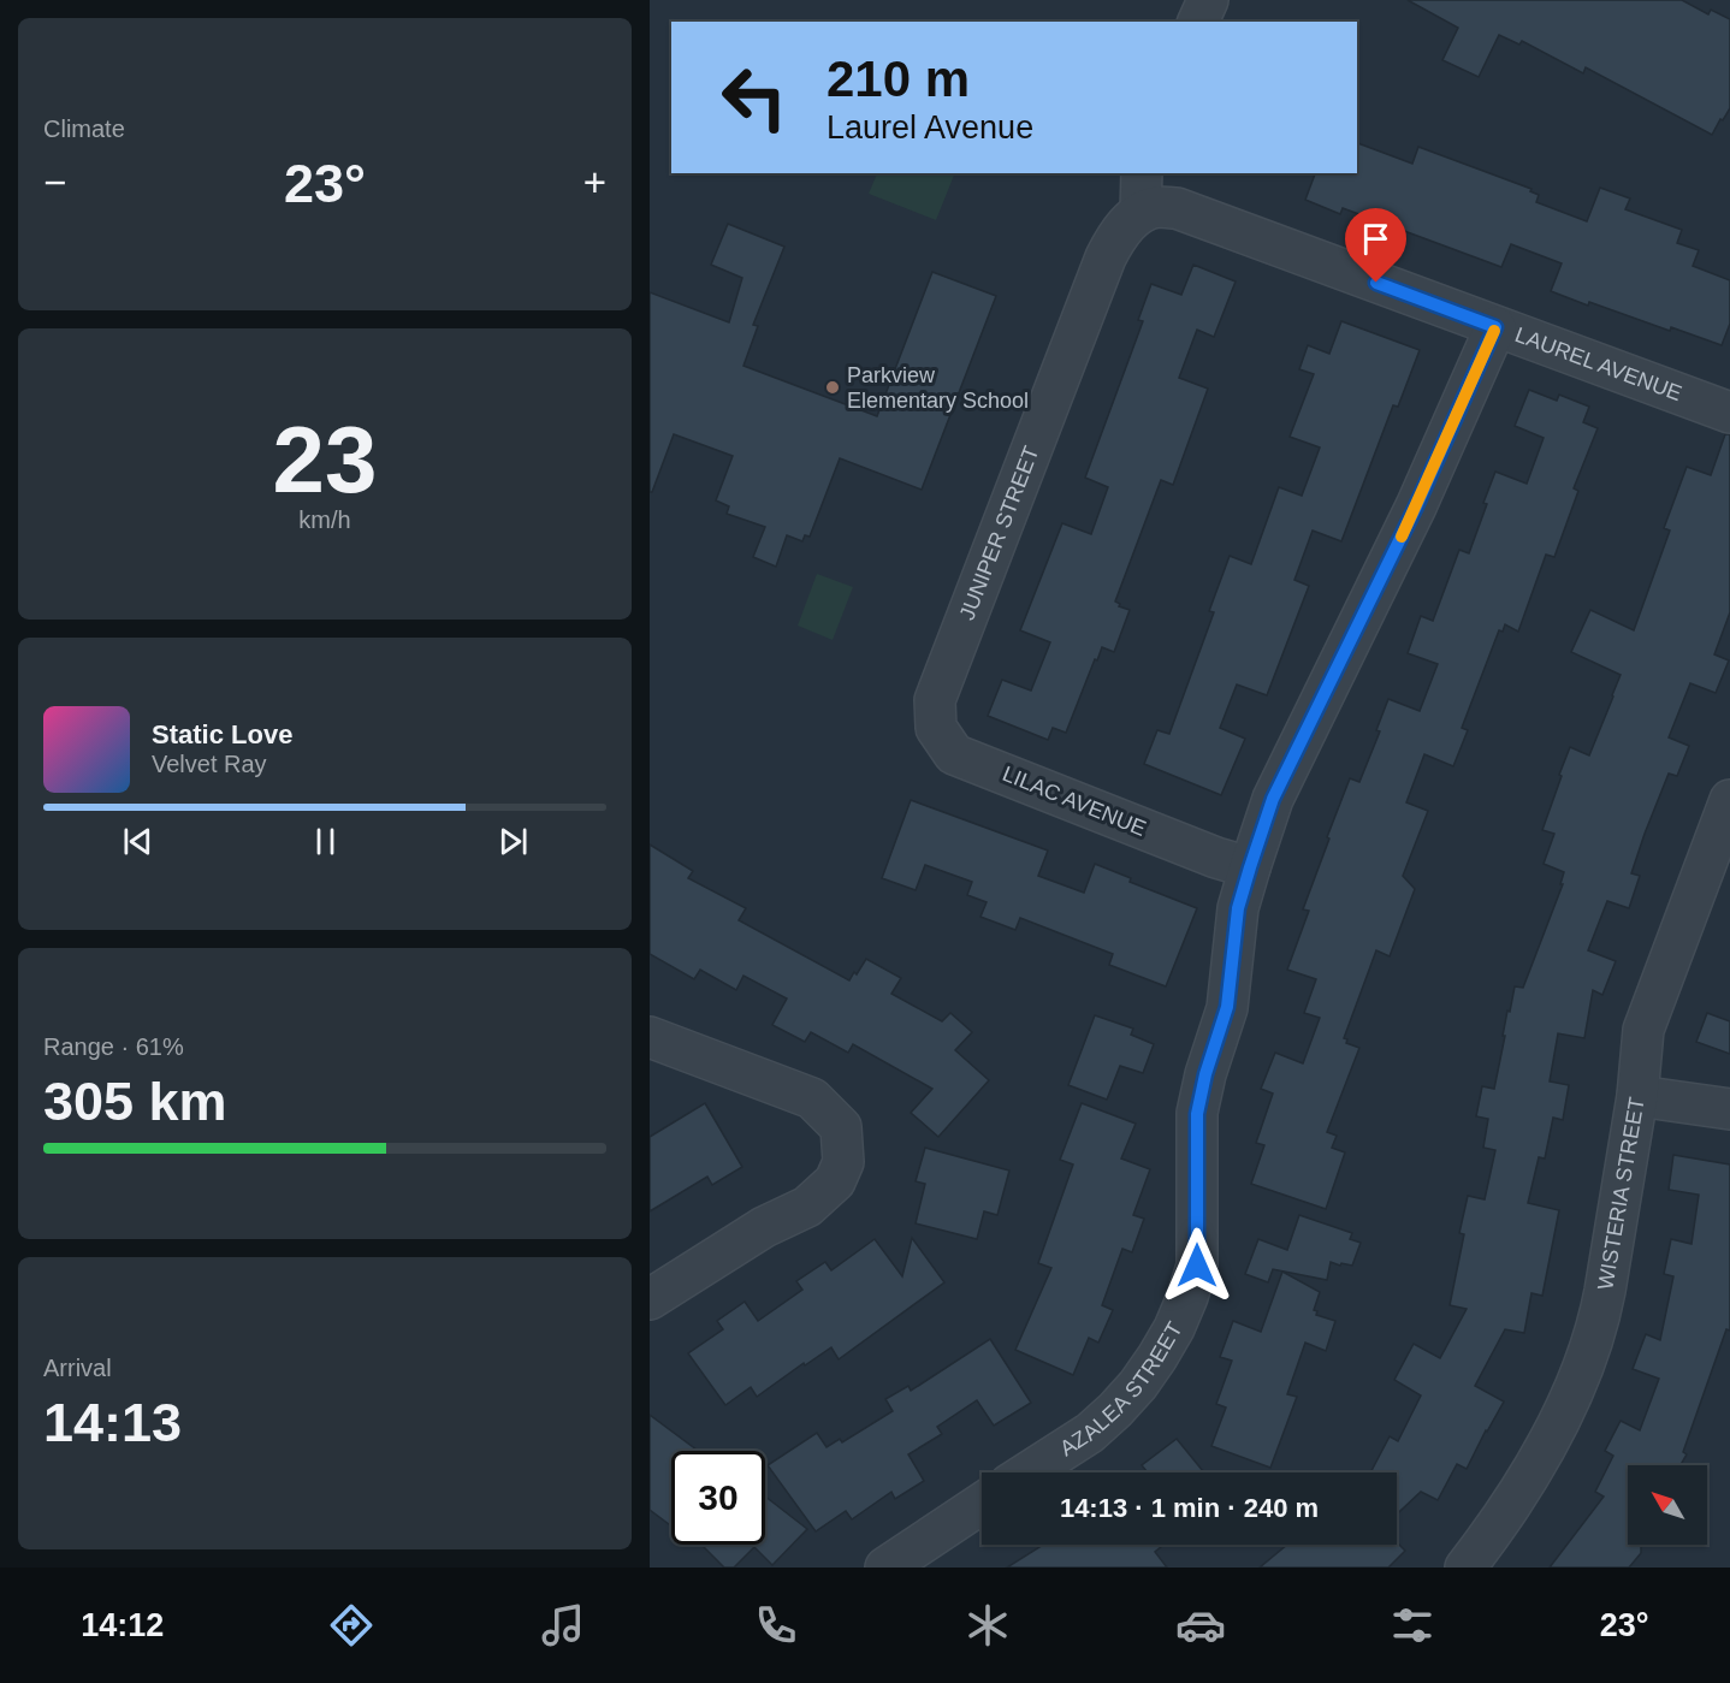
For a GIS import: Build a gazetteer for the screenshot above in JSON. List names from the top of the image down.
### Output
{
  "streets": {
    "street": [
      "LAUREL AVENUE",
      "JUNIPER STREET",
      "LILAC AVENUE",
      "WISTERIA STREET",
      "AZALEA STREET"
    ]
  },
  "crossings": [
    ["LAUREL AVENUE", "JUNIPER STREET"],
    ["LAUREL AVENUE", "AZALEA STREET"],
    ["JUNIPER STREET", "LILAC AVENUE"],
    ["LILAC AVENUE", "AZALEA STREET"]
  ],
  "places": ["Parkview Elementary School"],
  "north": "top left",
  "page": {
    "tile": [
      "Climate",
      ["23", "km/h"],
      ["Range · 61%", "305 km"],
      ["Arrival", "14:13"]
    ],
    "turn": ["210 m", "Laurel Avenue"],
    "heat": ["−", "23°", "+"],
    "song": ["Static Love", "Velvet Ray"],
    "limit": "30",
    "trip": "14:13 · 1 min · 240 m",
    "tabs": ["14:12", "23°"]
  }
}
